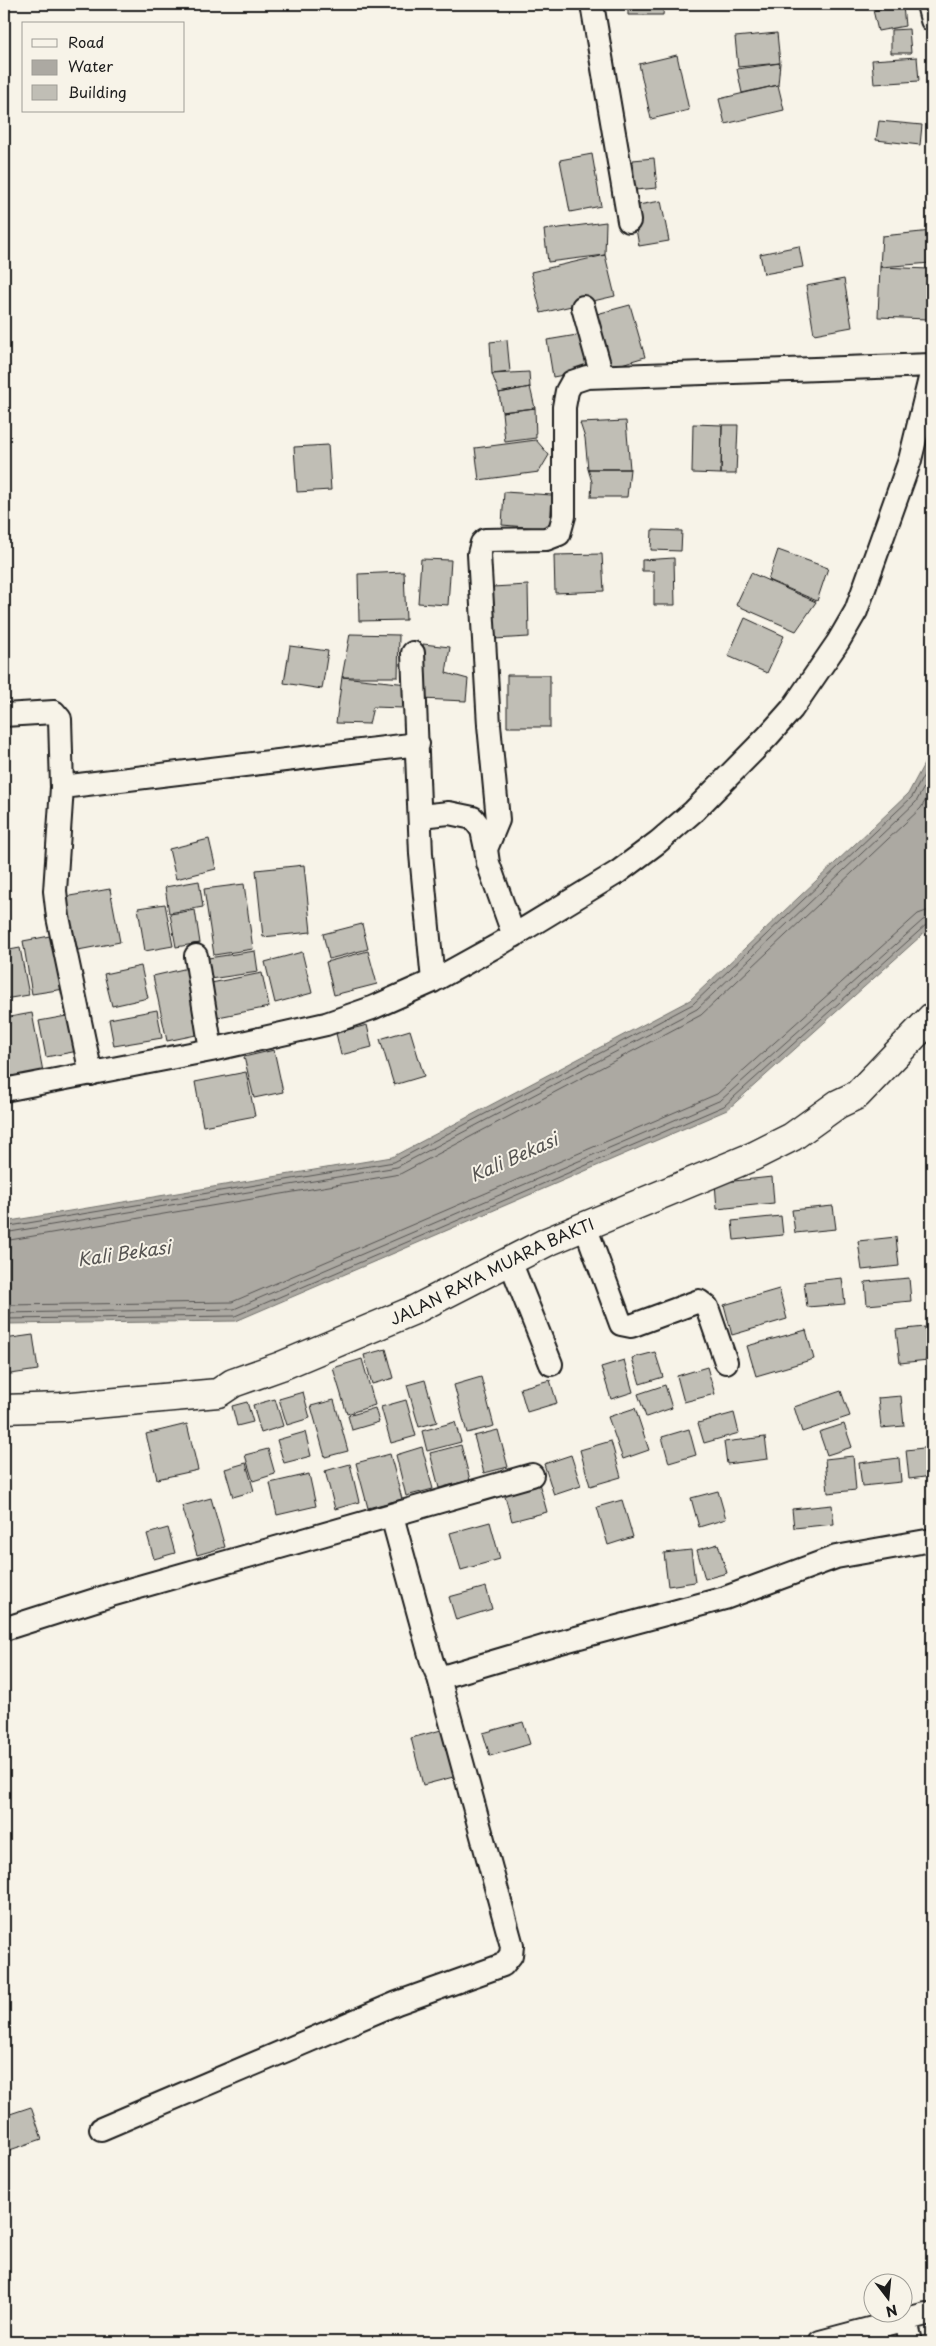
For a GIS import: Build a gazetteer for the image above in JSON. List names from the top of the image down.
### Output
{
  "streets": {
    "main road": ["JALAN RAYA MUARA BAKTI"]
  },
  "water": ["Kali Bekasi"],
  "legend": ["Road", "Water", "Building"],
  "north": "bottom"
}
